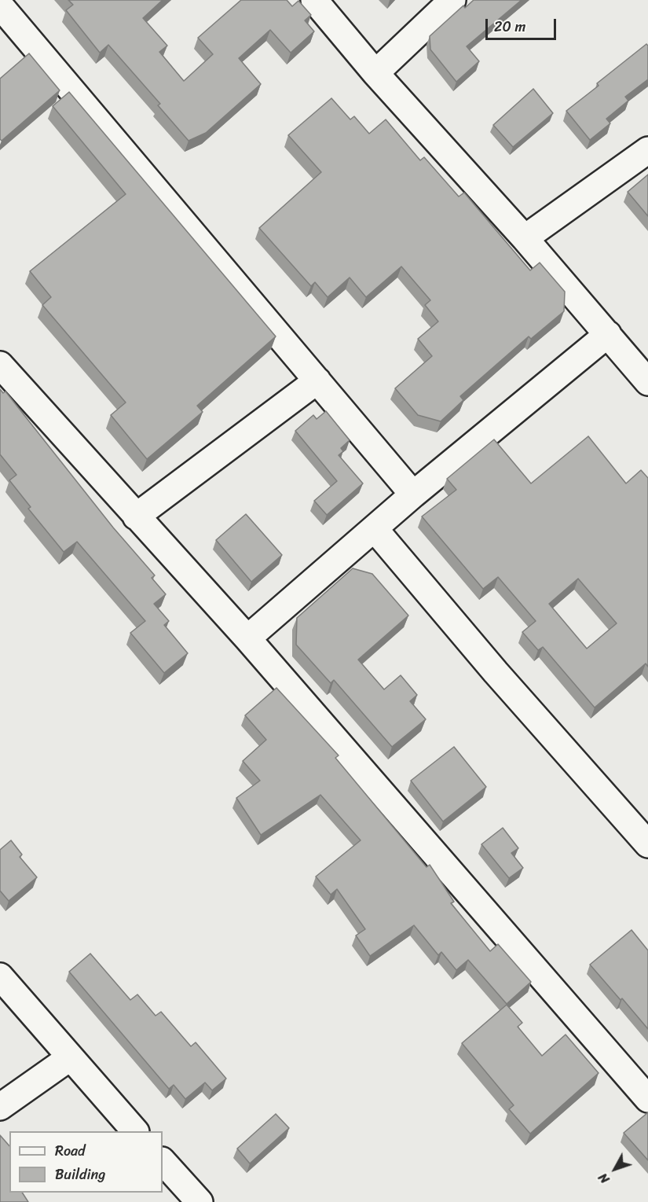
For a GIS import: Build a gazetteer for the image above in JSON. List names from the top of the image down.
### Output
{
  "legend": ["Road", "Building"],
  "scale_bar": "20 m",
  "north": "bottom left"
}
